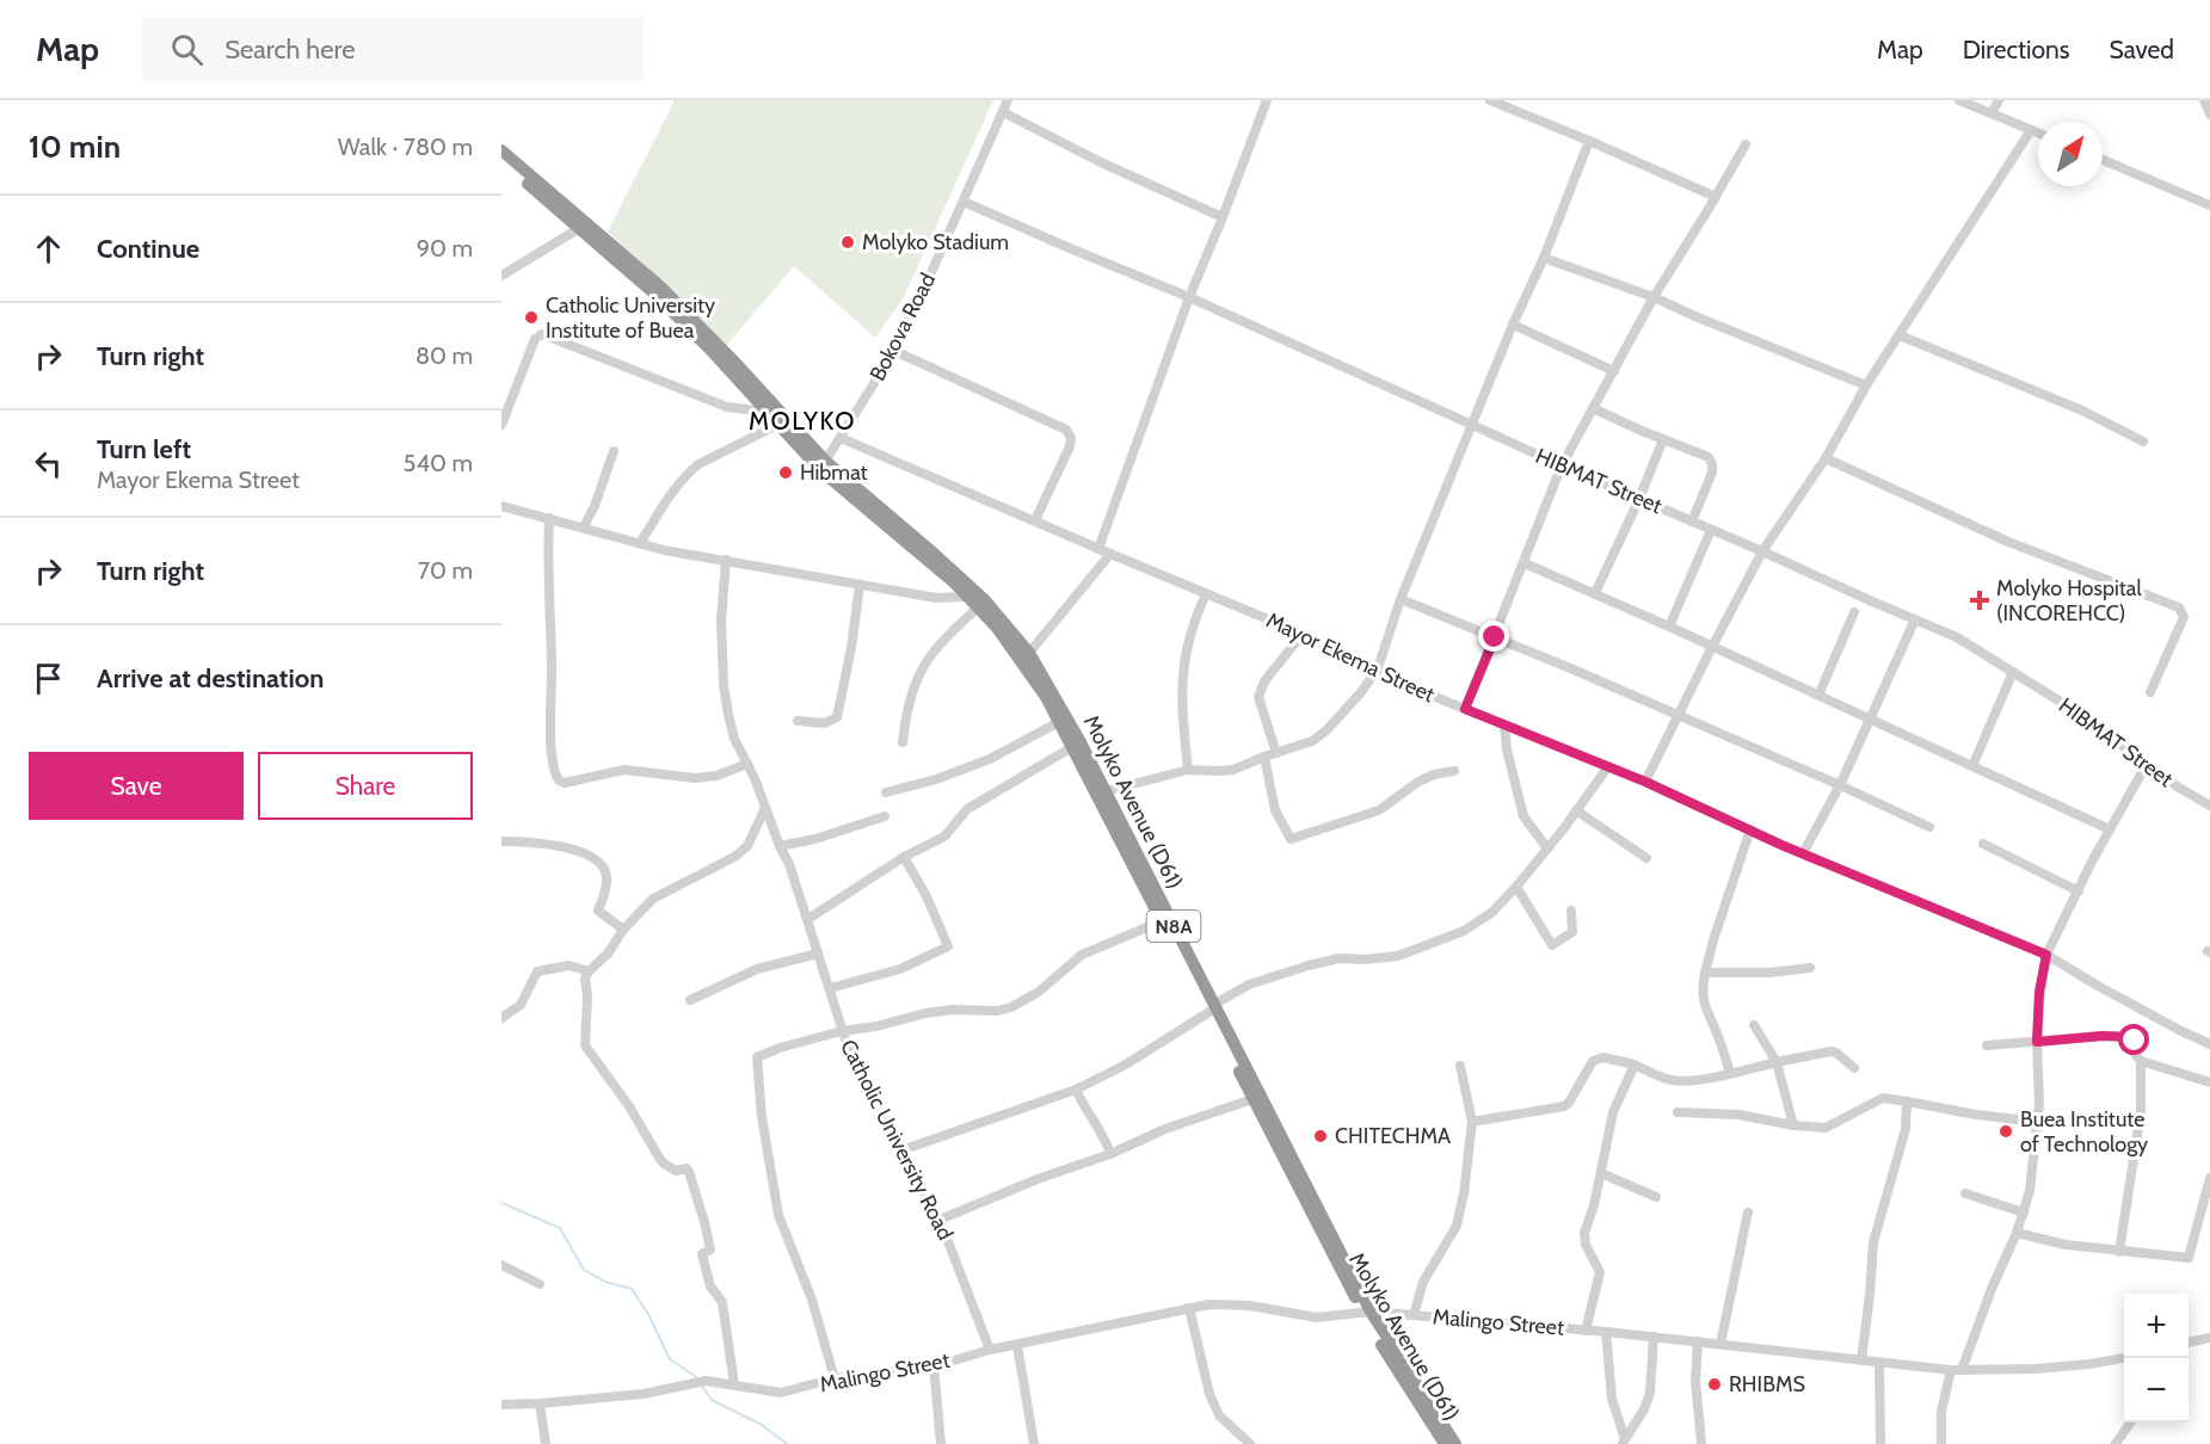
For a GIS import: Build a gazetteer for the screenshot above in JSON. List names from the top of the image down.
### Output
{
  "streets": {
    "highway": ["Molyko Avenue (D61)", "N8A"],
    "street": [
      "Bokova Road",
      "HIBMAT Street",
      "Mayor Ekema Street",
      "Catholic University Road",
      "Malingo Street"
    ]
  },
  "crossings": [
    ["Bokova Road", "HIBMAT Street"],
    ["Bokova Road", "Mayor Ekema Street"],
    ["Bokova Road", "Molyko Avenue (D61)"],
    ["Bokova Road", "N8A"],
    ["Molyko Avenue (D61)", "N8A"],
    ["Molyko Avenue (D61)", "Malingo Street"],
    ["Catholic University Road", "Malingo Street"]
  ],
  "districts": ["MOLYKO"],
  "places": {
    "other": [
      "Molyko Stadium",
      "Catholic University Institute of Buea",
      "Hibmat",
      "Buea Institute of Technology",
      "CHITECHMA",
      "RHIBMS"
    ],
    "health": ["Molyko Hospital (INCOREHCC)"]
  },
  "north": "top right",
  "page": {
    "header": "Map",
    "search": "Search here",
    "nav": ["Map", "Directions", "Saved"],
    "heading": ["10 min", "Walk · 780 m"],
    "list": [
      ["Continue", "90 m"],
      ["Turn right", "80 m"],
      ["Turn left", "Mayor Ekema Street", "540 m"],
      ["Turn right", "70 m"],
      "Arrive at destination"
    ],
    "buttons": ["Save", "Share"],
    "map_buttons": ["+", "−"]
  }
}
